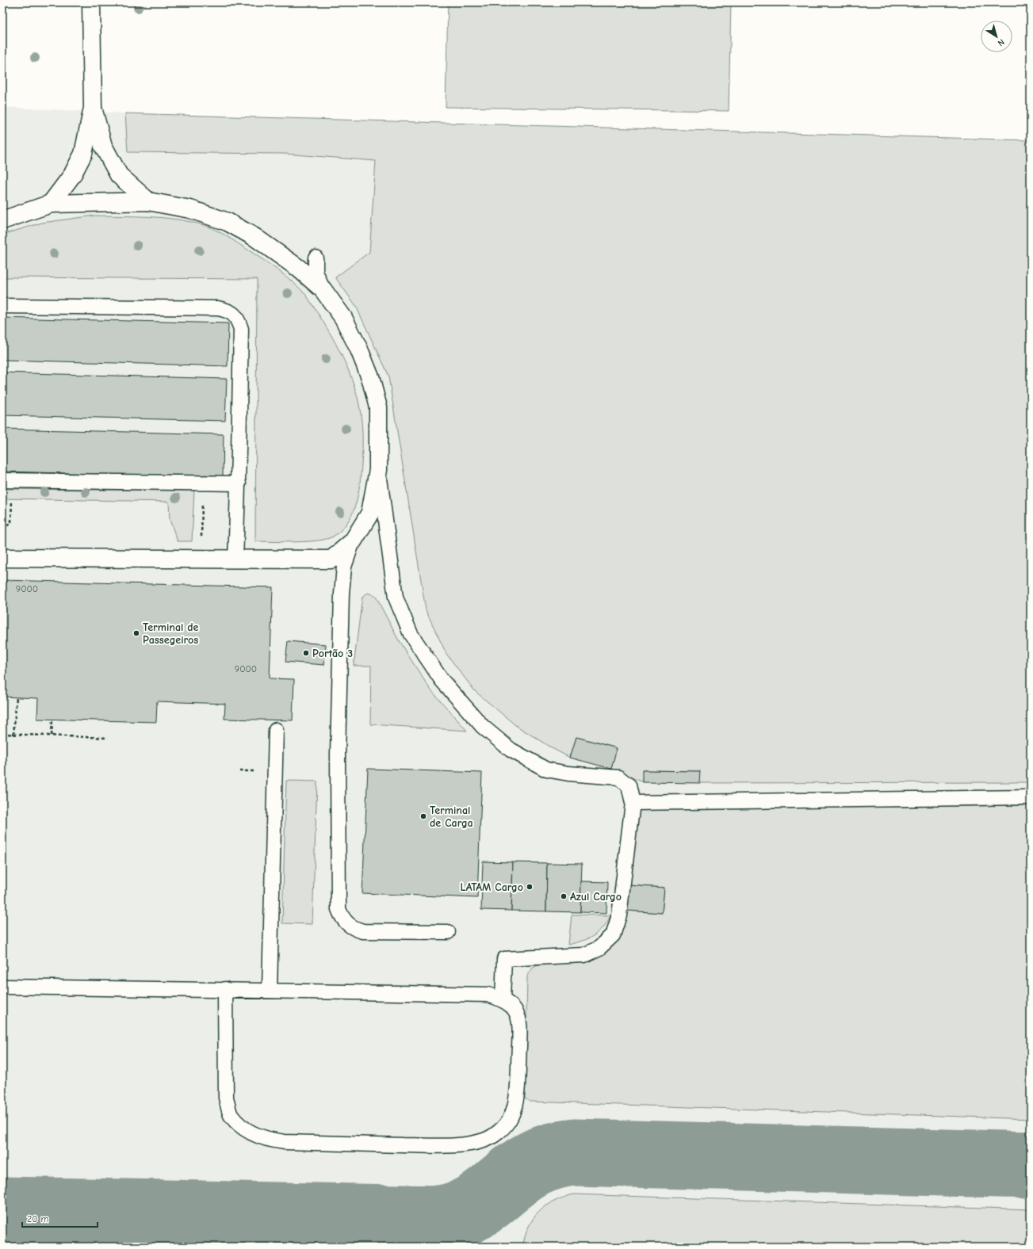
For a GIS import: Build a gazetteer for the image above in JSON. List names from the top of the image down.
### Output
{
  "places": [
    "Terminal de Passegeiros",
    "Portão 3",
    "Terminal de Carga",
    "LATAM Cargo",
    "Azul Cargo"
  ],
  "house_numbers": ["9000", "9000"],
  "scale_bar": "20 m",
  "north": "bottom right"
}
